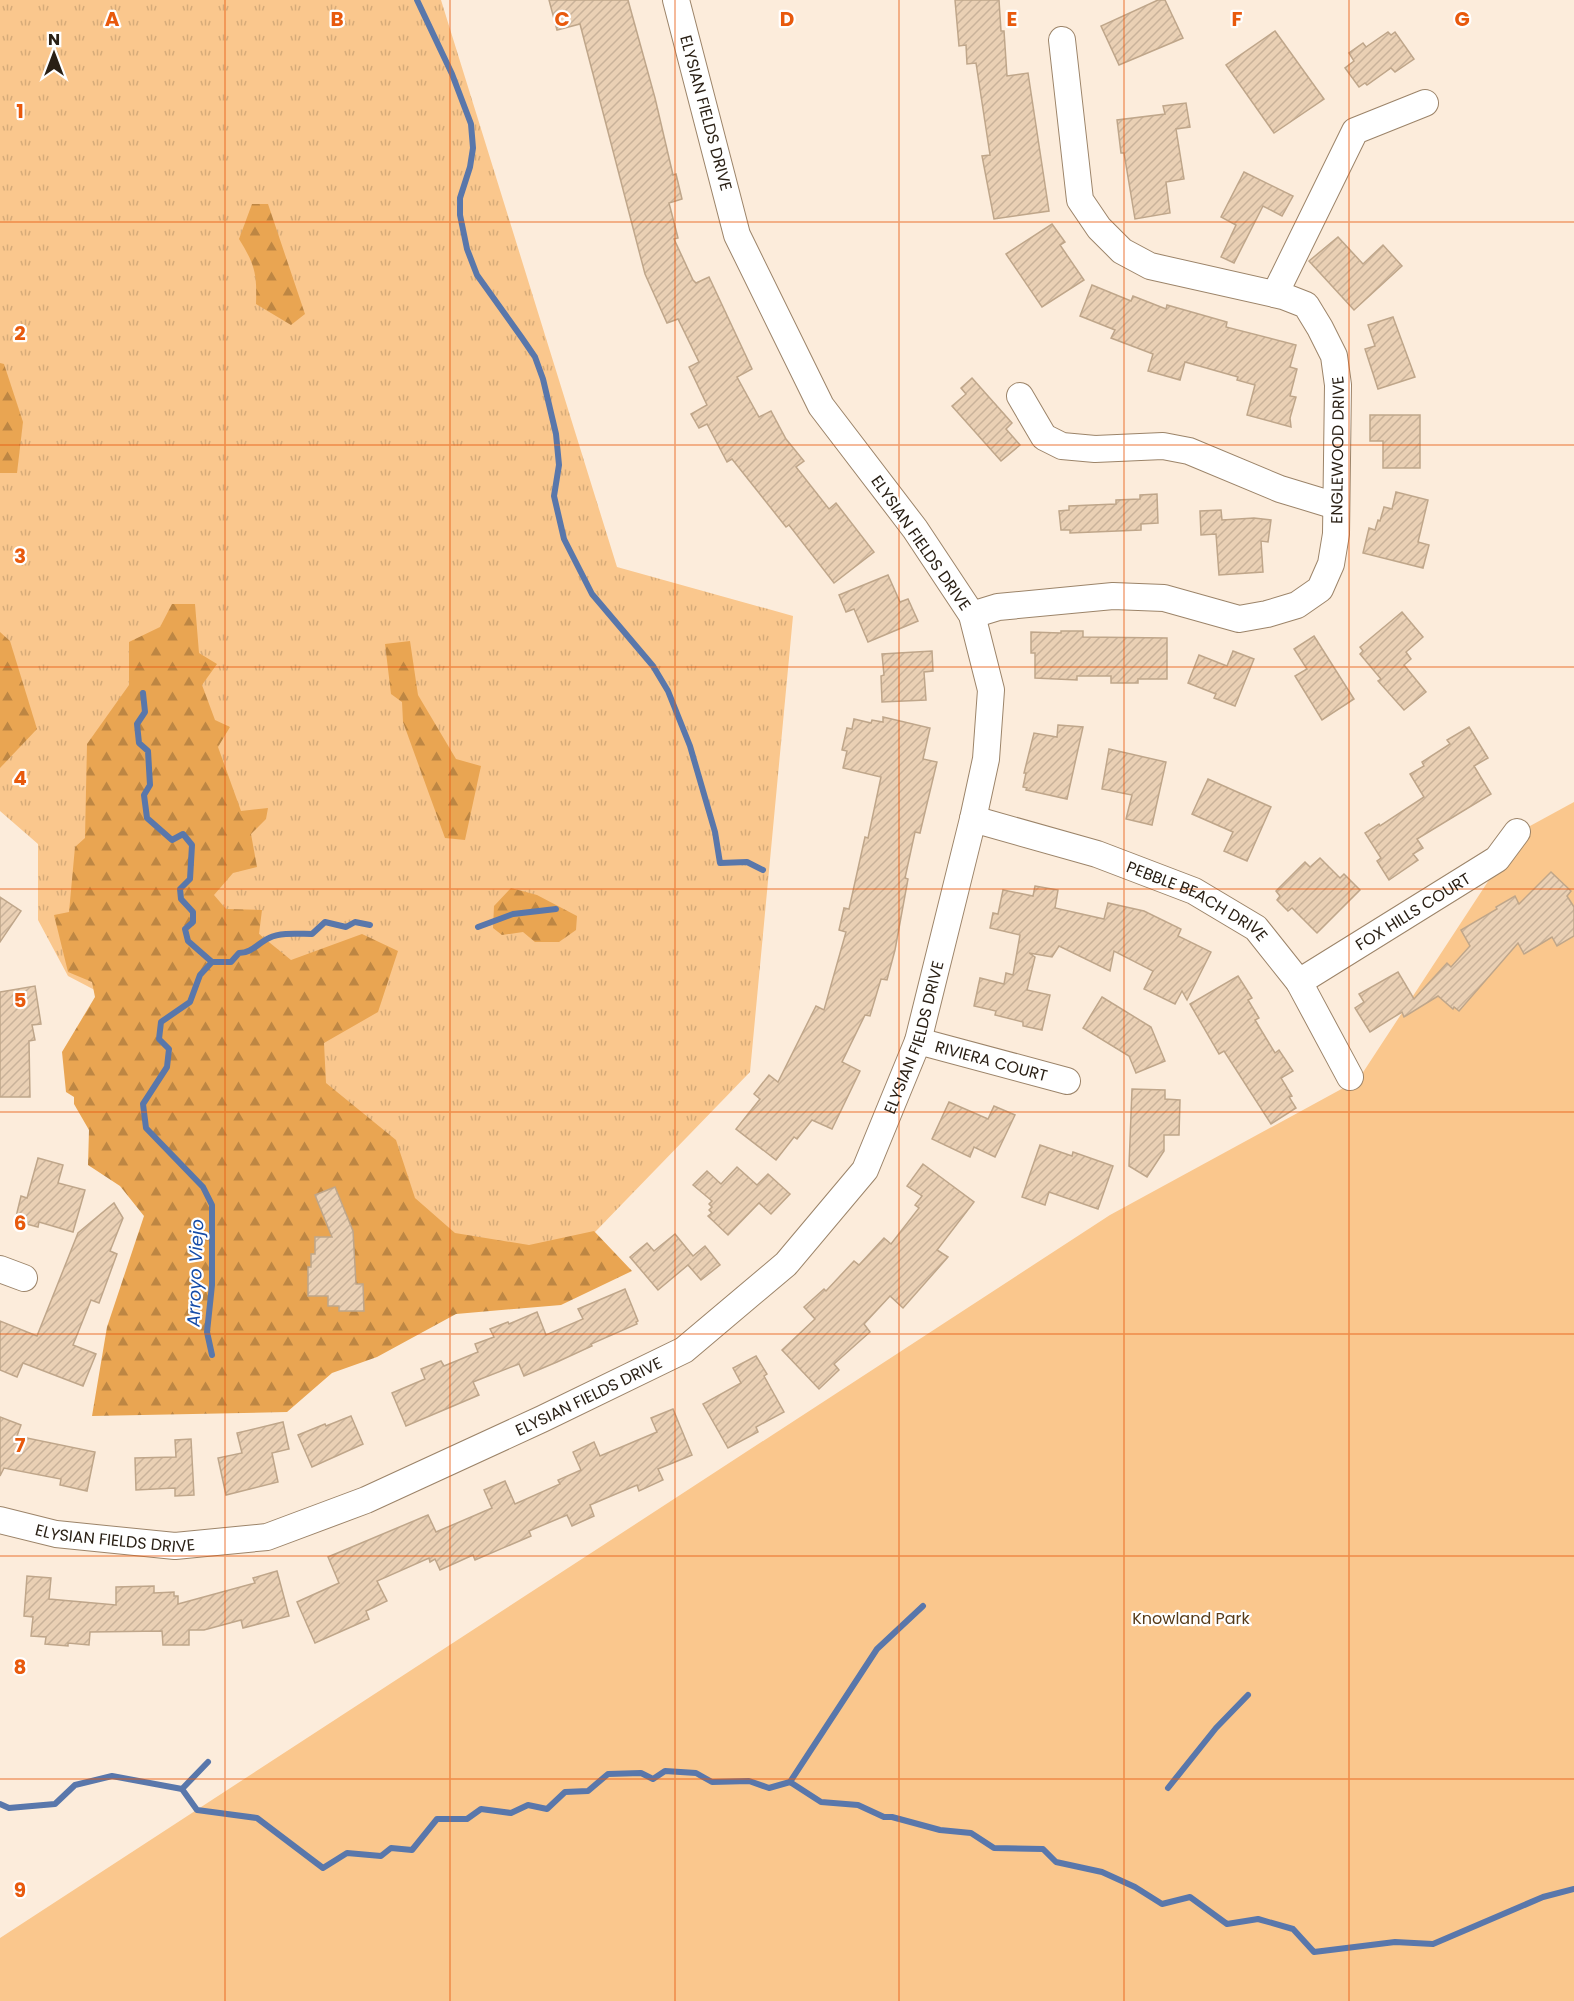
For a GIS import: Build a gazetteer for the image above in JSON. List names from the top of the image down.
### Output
{
  "streets": {
    "street": [
      "ELYSIAN FIELDS DRIVE",
      "ENGLEWOOD DRIVE",
      "PEBBLE BEACH DRIVE",
      "FOX HILLS COURT",
      "RIVIERA COURT"
    ]
  },
  "crossings": [
    ["ELYSIAN FIELDS DRIVE", "ENGLEWOOD DRIVE"],
    ["ELYSIAN FIELDS DRIVE", "PEBBLE BEACH DRIVE"],
    ["ELYSIAN FIELDS DRIVE", "RIVIERA COURT"],
    ["PEBBLE BEACH DRIVE", "FOX HILLS COURT"]
  ],
  "water": ["Arroyo Viejo"],
  "parks": ["Knowland Park"],
  "north": "top",
  "grid": {
    "columns": [
      "A",
      "B",
      "C",
      "D",
      "E",
      "F",
      "G"
    ],
    "rows": [
      "1",
      "2",
      "3",
      "4",
      "5",
      "6",
      "7",
      "8",
      "9"
    ]
  }
}
